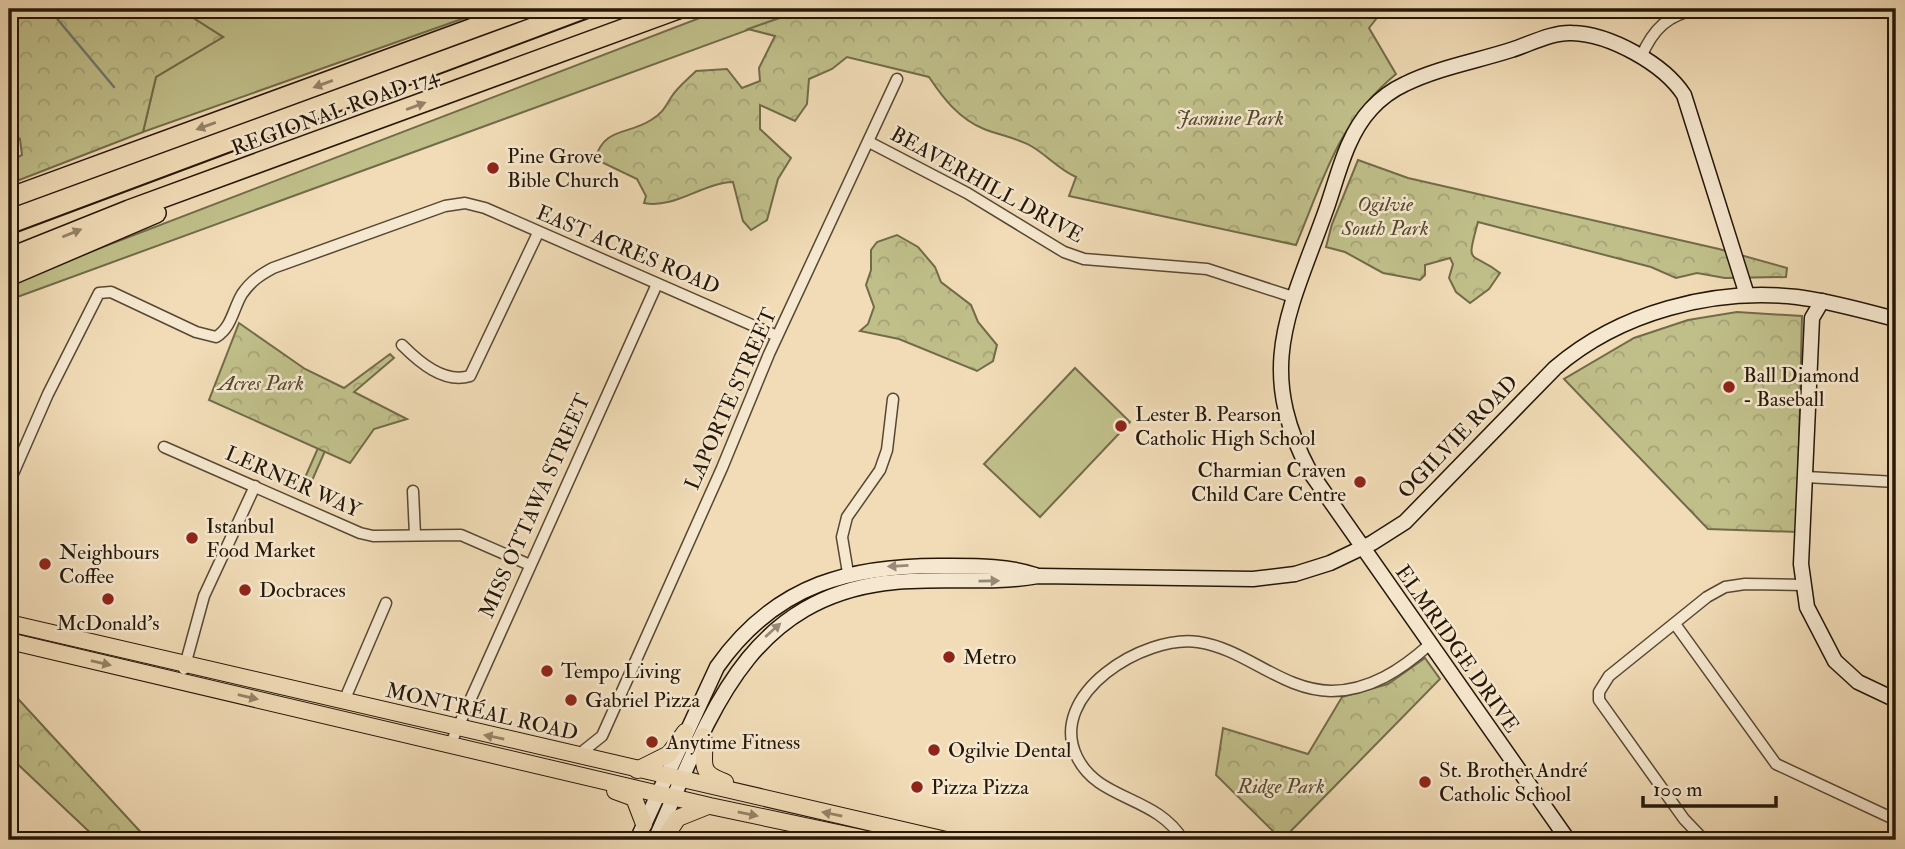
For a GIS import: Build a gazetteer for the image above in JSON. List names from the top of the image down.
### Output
{
  "streets": {
    "highway": ["REGIONAL ROAD 174"],
    "main road": ["MONTRÉAL ROAD"],
    "street": [
      "BEAVERHILL DRIVE",
      "EAST ACRES ROAD",
      "LAPORTE STREET",
      "OGILVIE ROAD",
      "LERNER WAY",
      "MISS OTTAWA STREET",
      "ELMRIDGE DRIVE"
    ]
  },
  "crossings": [
    ["BEAVERHILL DRIVE", "LAPORTE STREET"],
    ["BEAVERHILL DRIVE", "ELMRIDGE DRIVE"],
    ["EAST ACRES ROAD", "LAPORTE STREET"],
    ["EAST ACRES ROAD", "MISS OTTAWA STREET"],
    ["LAPORTE STREET", "MONTRÉAL ROAD"],
    ["OGILVIE ROAD", "ELMRIDGE DRIVE"],
    ["OGILVIE ROAD", "MONTRÉAL ROAD"],
    ["LERNER WAY", "MISS OTTAWA STREET"],
    ["MISS OTTAWA STREET", "MONTRÉAL ROAD"]
  ],
  "parks": [
    "Jasmine Park",
    "Ogilvie South Park",
    "Acres Park",
    "Ridge Park"
  ],
  "places": [
    "Pine Grove Bible Church",
    "Ball Diamond - Baseball",
    "Lester B. Pearson Catholic High School",
    "Charmian Craven Child Care Centre",
    "Istanbul Food Market",
    "Neighbours Coffee",
    "Docbraces",
    "McDonald's",
    "Metro",
    "Tempo Living",
    "Gabriel Pizza",
    "Anytime Fitness",
    "Ogilvie Dental",
    "St. Brother André Catholic School",
    "Pizza Pizza"
  ],
  "scale_bar": "100 m"
}
